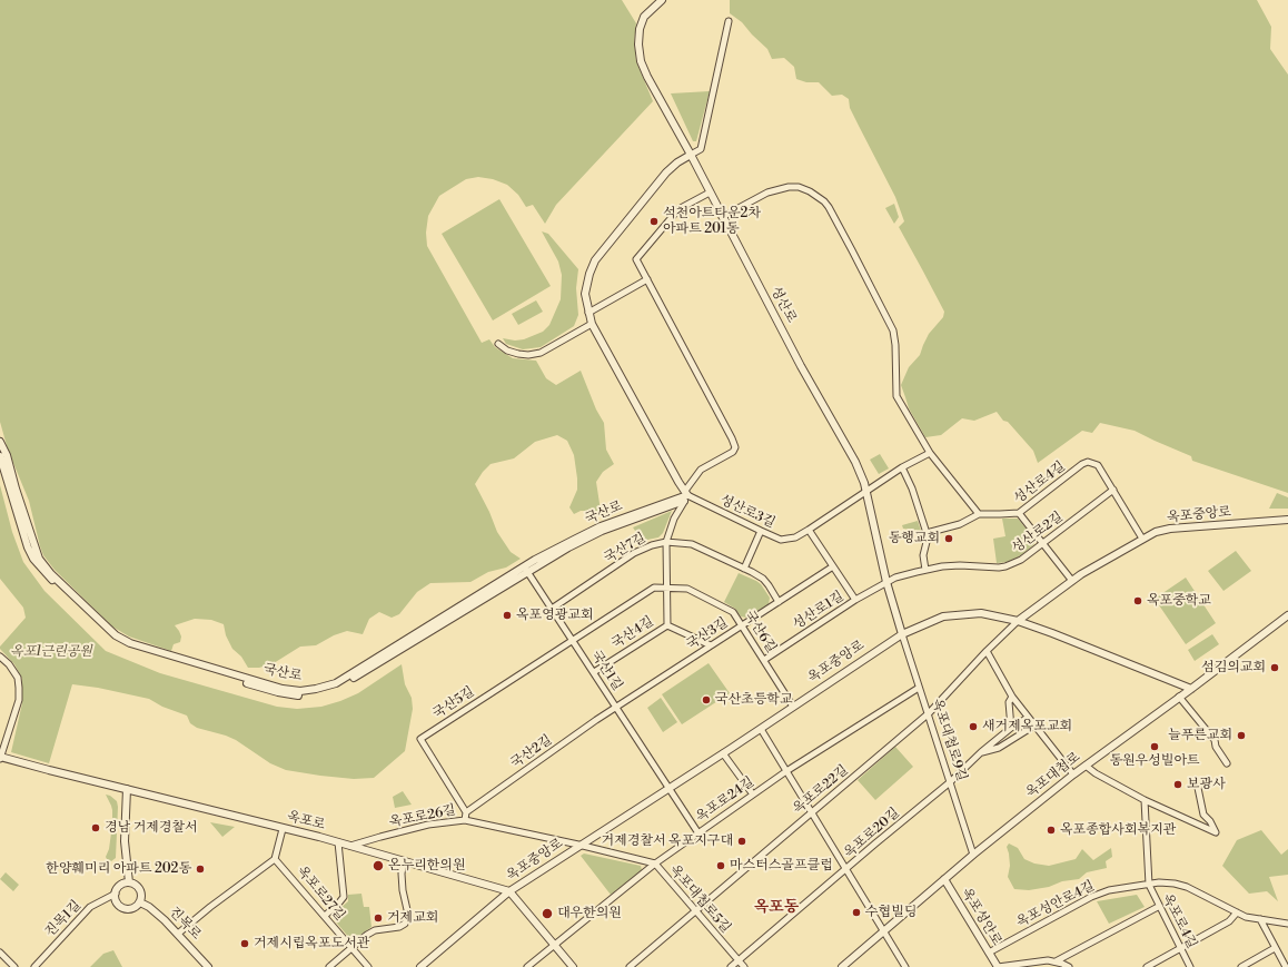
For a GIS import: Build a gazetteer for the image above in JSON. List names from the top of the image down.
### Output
{
  "streets": {
    "street": [
      "성산로",
      "성산로4길",
      "성산로3길",
      "국산로",
      "옥포중앙로",
      "성산로2길",
      "국산7길",
      "성산로1길",
      "국산6길",
      "국산4길",
      "국산3길",
      "국산1길",
      "국산5길",
      "옥포대첩로9길",
      "국산2길",
      "옥포대첩로",
      "옥포로22길",
      "옥포로24길",
      "옥포로26길",
      "옥포로",
      "옥포로20길",
      "옥포로27길",
      "옥포대첩로5길",
      "옥포성안로4길",
      "옥포성안로",
      "진목1길",
      "옥포로4길",
      "진목로"
    ]
  },
  "crossings": [
    ["성산로", "성산로3길"],
    ["성산로", "옥포중앙로"],
    ["성산로", "성산로2길"],
    ["성산로", "성산로1길"],
    ["성산로", "옥포대첩로9길"],
    ["성산로4길", "옥포중앙로"],
    ["성산로4길", "성산로2길"],
    ["성산로3길", "국산로"],
    ["국산로", "국산1길"],
    ["옥포중앙로", "국산6길"],
    ["옥포중앙로", "국산1길"],
    ["옥포중앙로", "옥포대첩로9길"],
    ["옥포중앙로", "옥포로22길"],
    ["옥포중앙로", "옥포로26길"],
    ["옥포중앙로", "옥포로"],
    ["옥포중앙로", "옥포대첩로5길"],
    ["성산로2길", "성산로1길"],
    ["국산7길", "국산3길"],
    ["국산7길", "국산1길"],
    ["성산로1길", "국산6길"],
    ["국산6길", "국산3길"],
    ["국산6길", "국산1길"],
    ["국산6길", "국산5길"],
    ["국산4길", "국산3길"],
    ["국산4길", "국산1길"],
    ["국산3길", "국산1길"],
    ["국산3길", "국산2길"],
    ["국산1길", "국산5길"],
    ["국산1길", "국산2길"],
    ["국산1길", "옥포로24길"],
    ["국산5길", "국산2길"],
    ["옥포대첩로9길", "옥포대첩로"],
    ["옥포대첩로9길", "옥포로22길"],
    ["옥포대첩로9길", "옥포로24길"],
    ["옥포대첩로9길", "옥포로20길"],
    ["옥포대첩로", "옥포성안로"],
    ["옥포로22길", "옥포대첩로5길"],
    ["옥포로24길", "옥포대첩로5길"],
    ["옥포로26길", "옥포로"],
    ["옥포로26길", "옥포대첩로5길"],
    ["옥포로20길", "옥포대첩로5길"],
    ["옥포성안로4길", "옥포성안로"],
    ["옥포성안로4길", "옥포로4길"],
    ["진목1길", "진목로"]
  ],
  "districts": ["옥포동"],
  "parks": ["옥포1근린공원"],
  "places": [
    "석천아트타운2차 아파트 201동",
    "동행교회",
    "옥포중학교",
    "옥포영광교회",
    "섬김의교회",
    "국산초등학교",
    "새거제옥포교회",
    "늘푸른교회",
    "동원우성빌아트",
    "보광사",
    "경남 거제경찰서",
    "옥포종합사회복지관",
    "거제경찰서 옥포지구대",
    "온누리한의원",
    "마스터스골프클럽",
    "한양훼미리 아파트 202동",
    "수협빌딩",
    "대우한의원",
    "거제교회",
    "거제시립옥포도서관"
  ]
}
